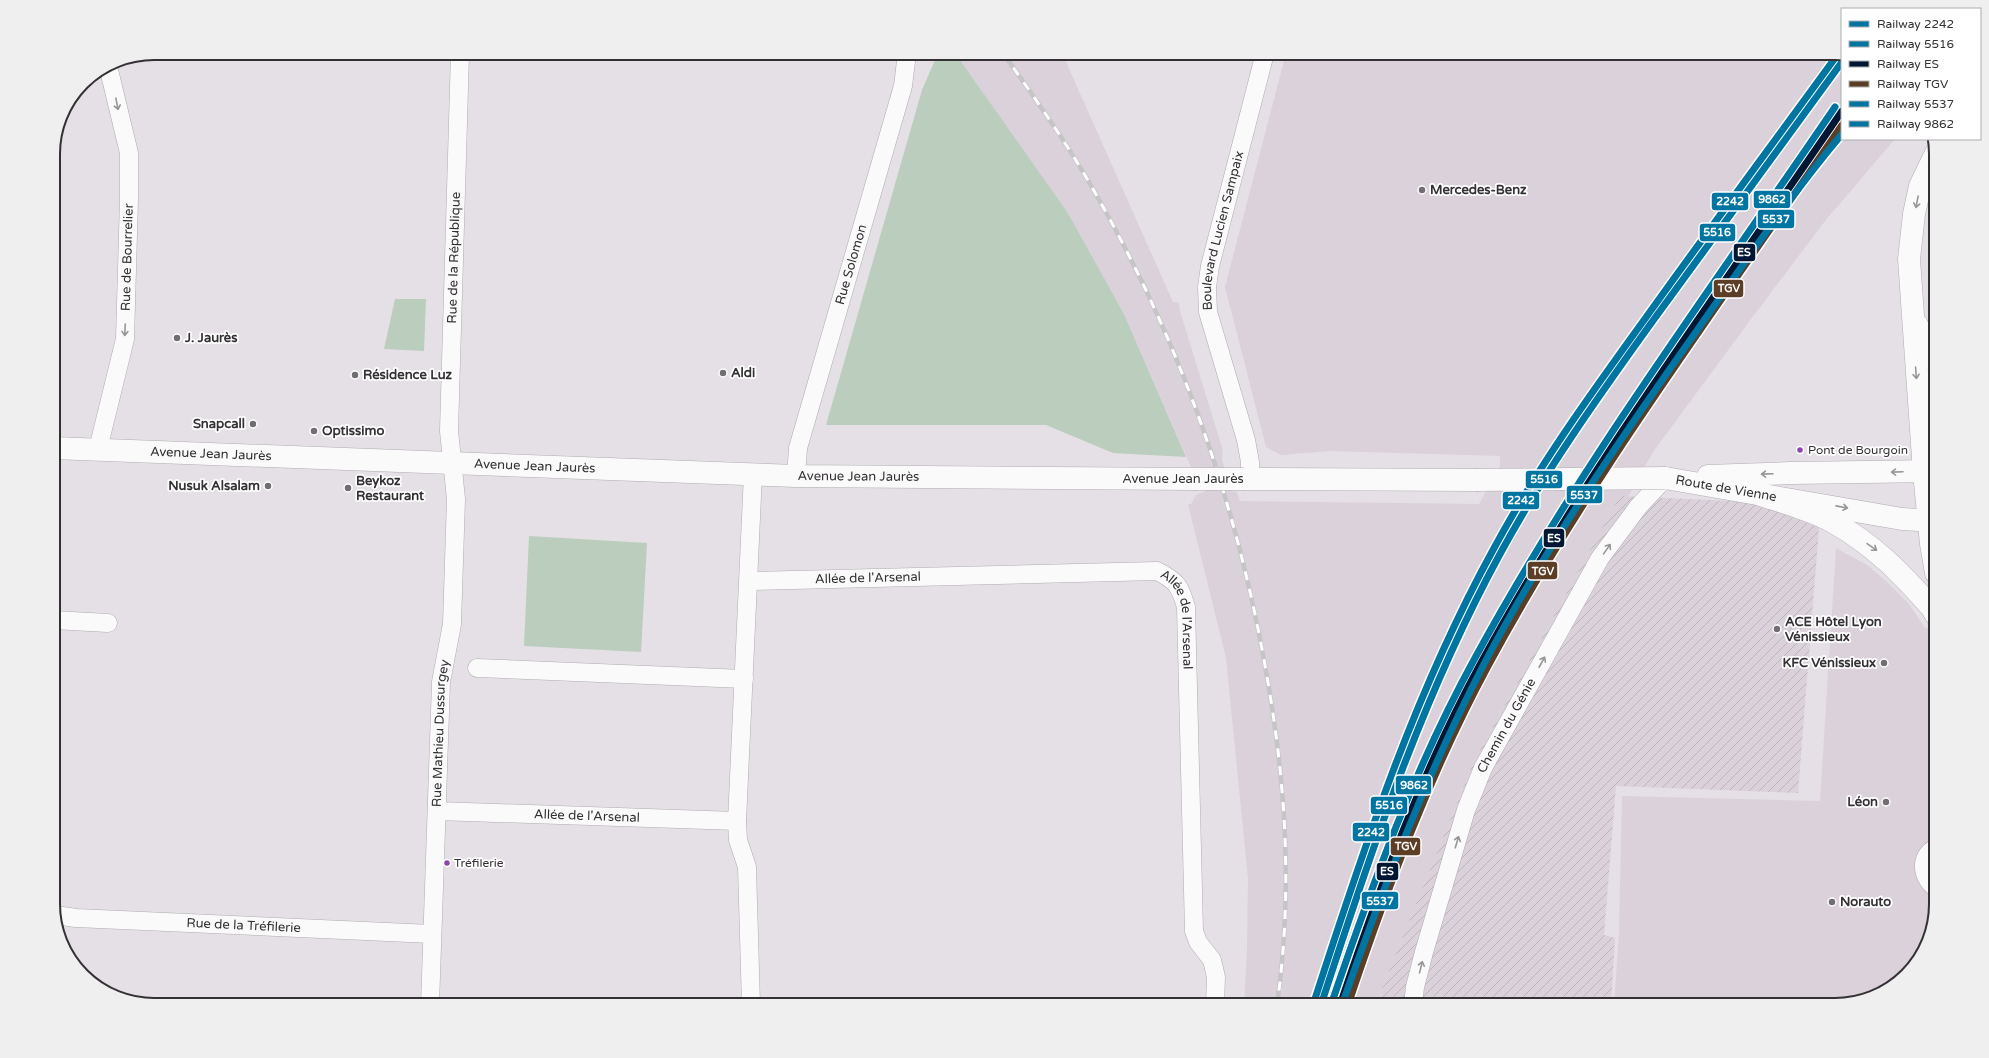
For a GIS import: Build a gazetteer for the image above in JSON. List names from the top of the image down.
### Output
{
  "streets": {
    "main road": ["Avenue Jean Jaurès", "Route de Vienne"],
    "street": [
      "Boulevard Lucien Sampaix",
      "Rue de la République",
      "Rue de Bourrelier",
      "Rue Solomon",
      "Allée de l'Arsenal",
      "Chemin du Génie",
      "Rue Mathieu Dussurgey",
      "Rue de la Tréfilerie"
    ]
  },
  "crossings": [
    ["Boulevard Lucien Sampaix", "Avenue Jean Jaurès"],
    ["Rue de la République", "Avenue Jean Jaurès"],
    ["Rue de la République", "Rue Mathieu Dussurgey"],
    ["Rue de Bourrelier", "Avenue Jean Jaurès"],
    ["Rue Solomon", "Avenue Jean Jaurès"],
    ["Avenue Jean Jaurès", "Route de Vienne"],
    ["Avenue Jean Jaurès", "Chemin du Génie"],
    ["Avenue Jean Jaurès", "Rue Mathieu Dussurgey"],
    ["Route de Vienne", "Chemin du Génie"],
    ["Allée de l'Arsenal", "Rue Mathieu Dussurgey"],
    ["Rue Mathieu Dussurgey", "Rue de la Tréfilerie"]
  ],
  "one_way": ["Rue de Bourrelier", "Chemin du Génie"],
  "places": [
    "Mercedes-Benz",
    "J. Jaurès",
    "Aldi",
    "Résidence Luz",
    "Snapcall",
    "Optissimo",
    "Pont de Bourgoin",
    "Nusuk Alsalam",
    "Beykoz Restaurant",
    "ACE Hôtel Lyon Vénissieux",
    "KFC Vénissieux",
    "Léon",
    "Tréfilerie",
    "Norauto"
  ],
  "lines": [
    "rail line 2242",
    "rail line 5516",
    "rail line 9862",
    "rail line ES",
    "rail line TGV",
    "rail line 5537"
  ],
  "legend": [
    "Railway 2242",
    "Railway 5516",
    "Railway ES",
    "Railway TGV",
    "Railway 5537",
    "Railway 9862"
  ]
}
